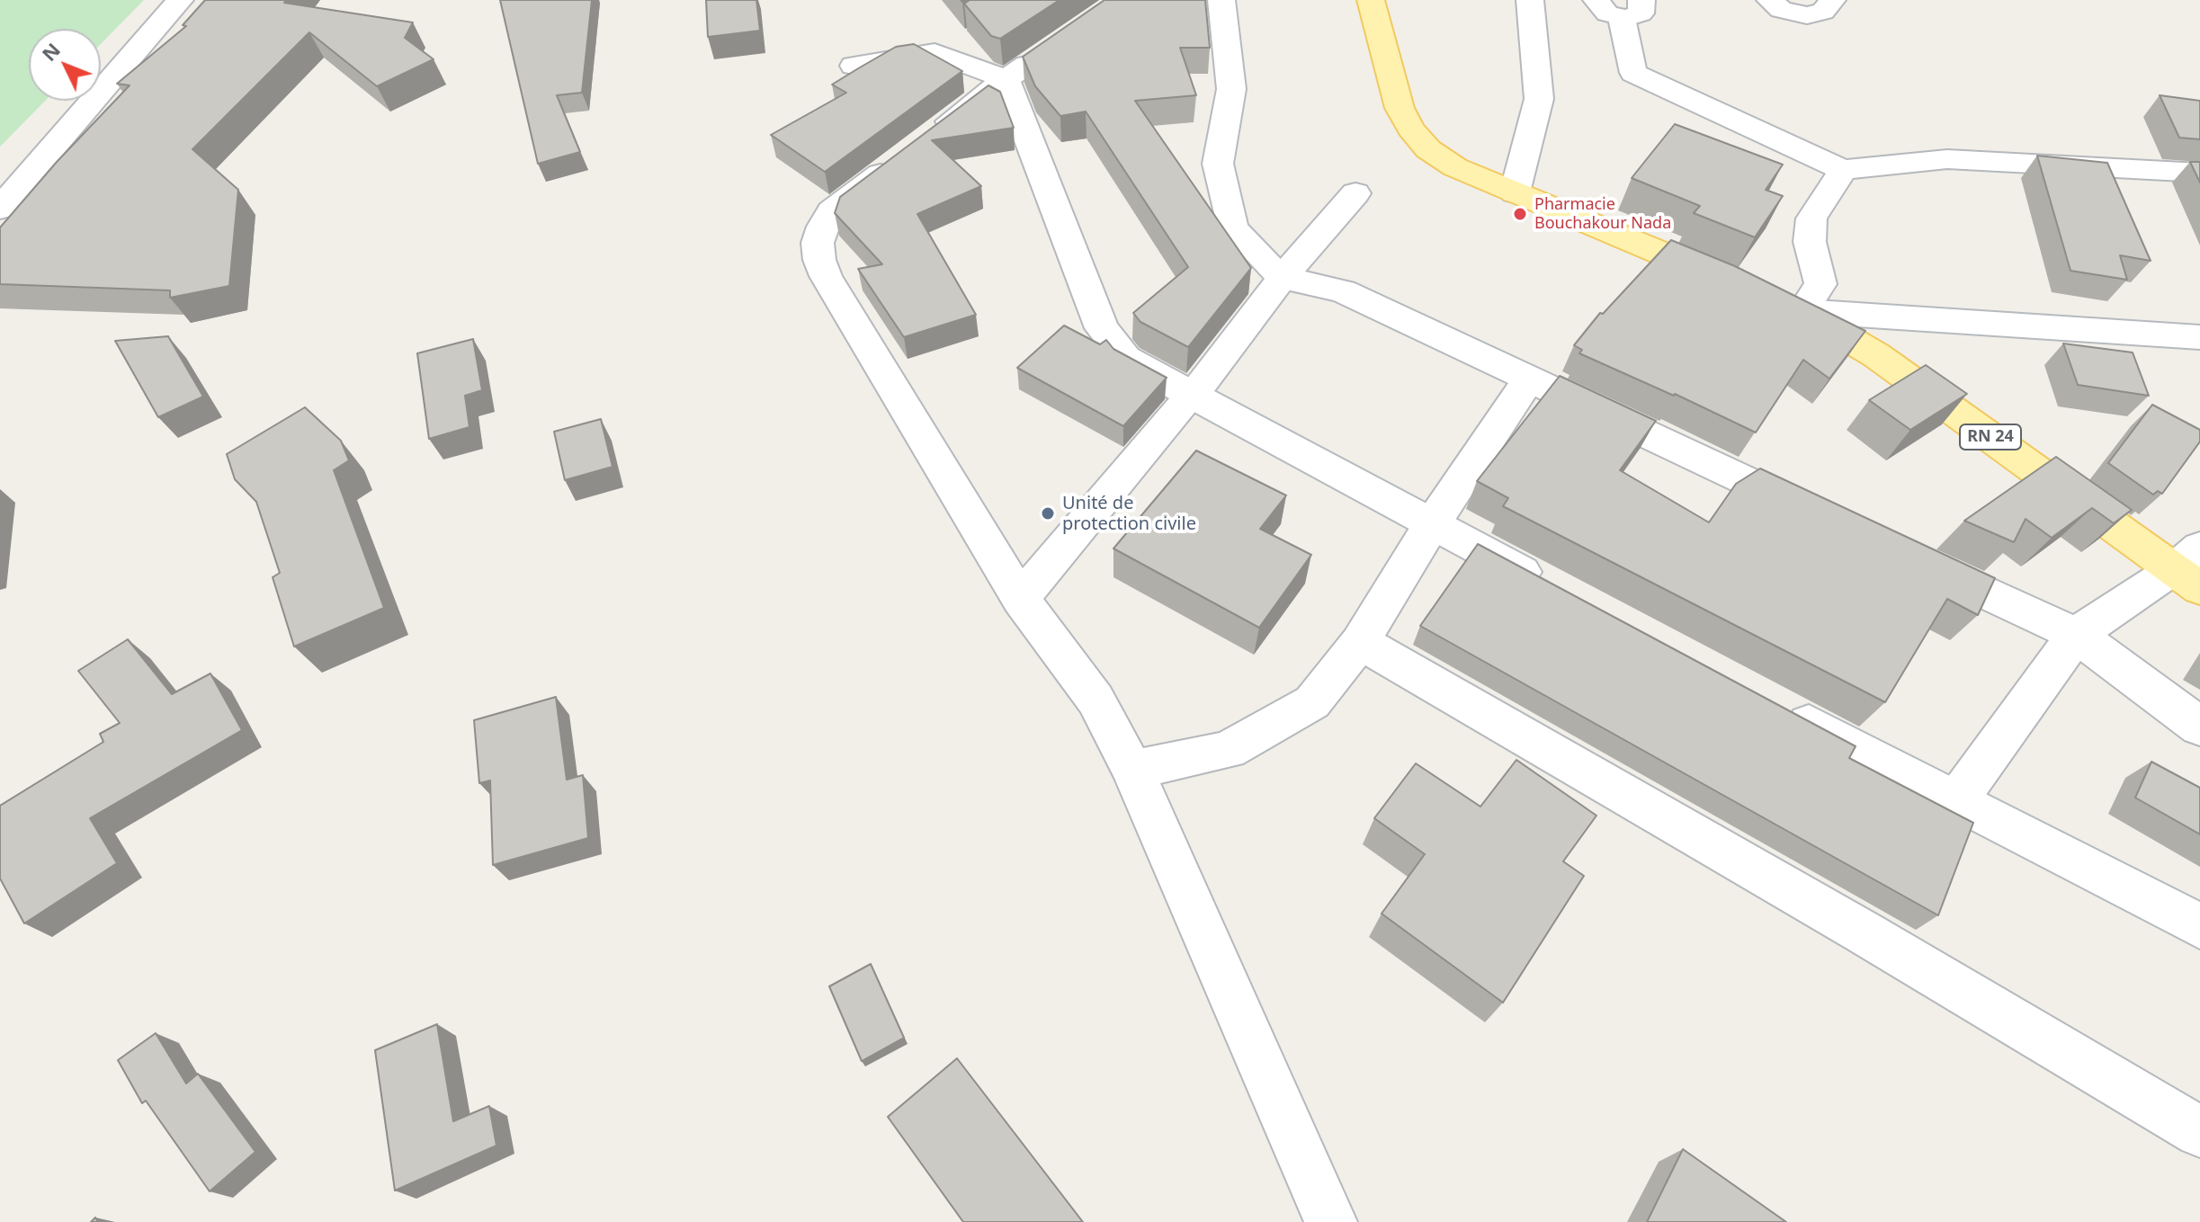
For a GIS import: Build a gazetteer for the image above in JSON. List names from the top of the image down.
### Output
{
  "streets": {
    "main road": ["RN 24"]
  },
  "places": ["Pharmacie Bouchakour Nada", "Unité de protection civile"],
  "north": "top left"
}
